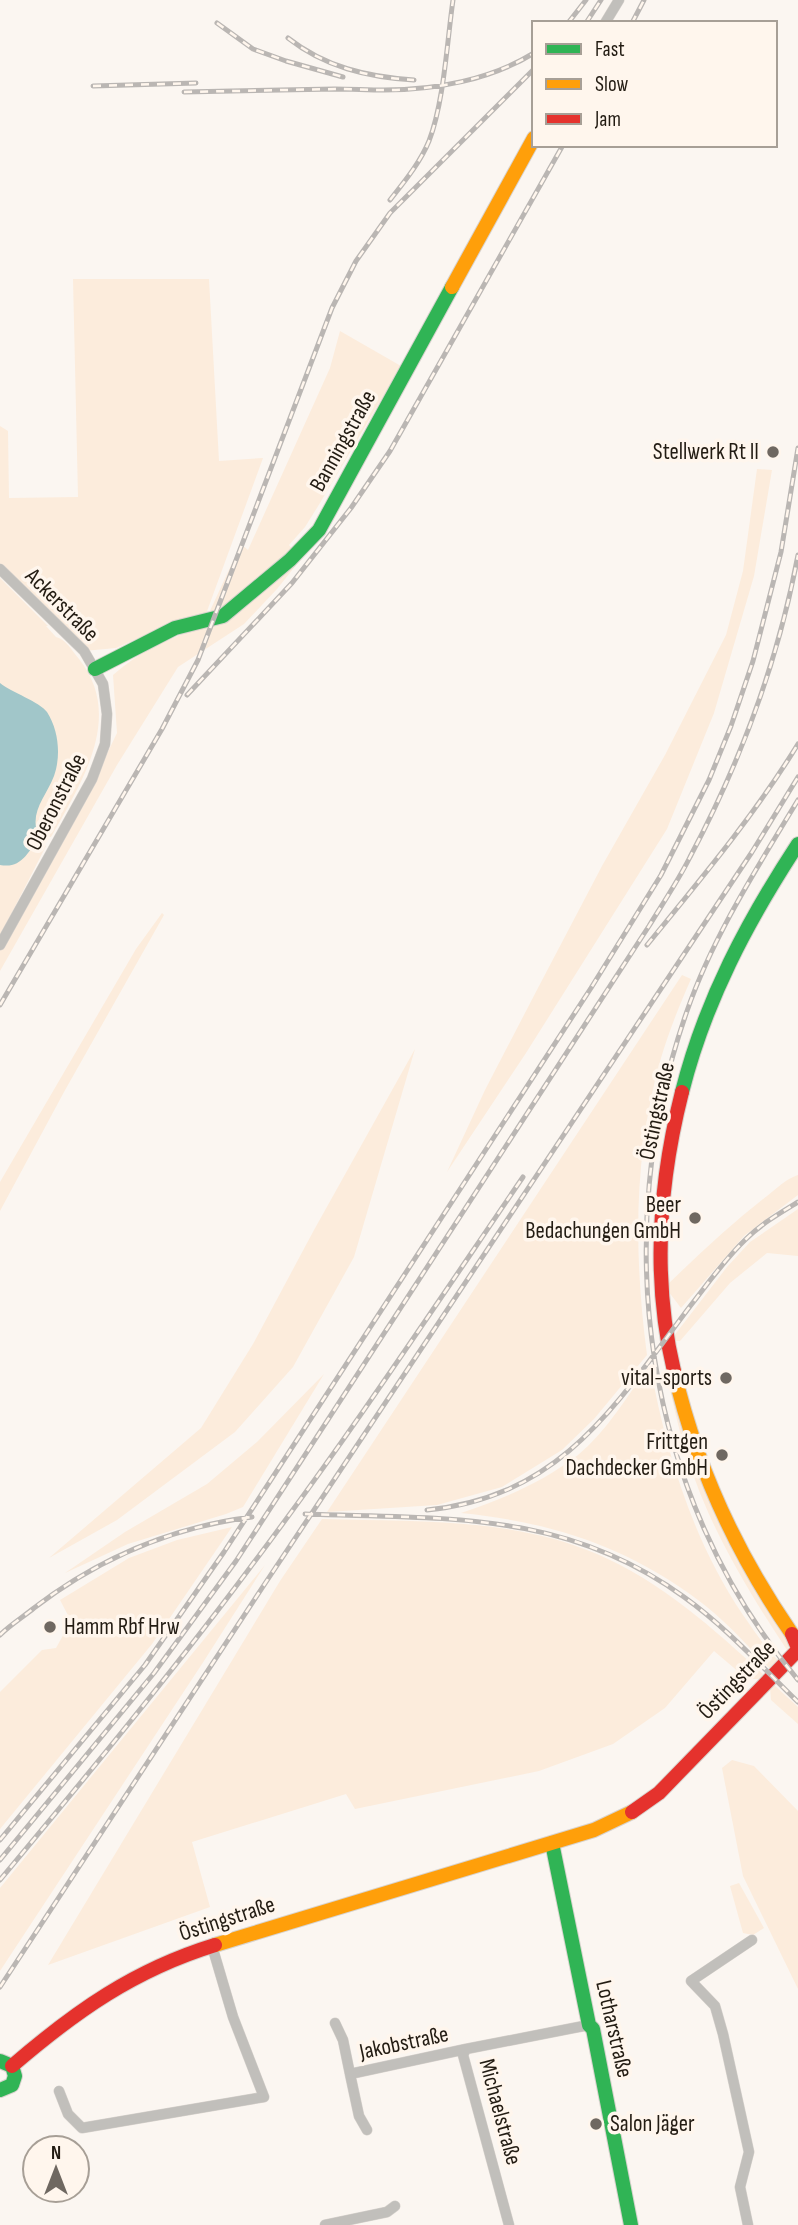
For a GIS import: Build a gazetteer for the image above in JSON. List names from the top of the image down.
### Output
{
  "streets": {
    "street": [
      "Banningstraße",
      "Ackerstraße",
      "Oberonstraße",
      "Östingstraße",
      "Lotharstraße",
      "Jakobstraße",
      "Michaelstraße"
    ]
  },
  "crossings": [
    ["Banningstraße", "Ackerstraße"],
    ["Banningstraße", "Oberonstraße"],
    ["Ackerstraße", "Oberonstraße"],
    ["Östingstraße", "Lotharstraße"],
    ["Lotharstraße", "Michaelstraße"],
    ["Jakobstraße", "Michaelstraße"]
  ],
  "places": [
    "Stellwerk Rt II",
    "Beer Bedachungen GmbH",
    "vital-sports",
    "Frittgen Dachdecker GmbH",
    "Hamm Rbf Hrw",
    "Salon Jäger"
  ],
  "legend": ["Fast", "Slow", "Jam"],
  "north": "top"
}
